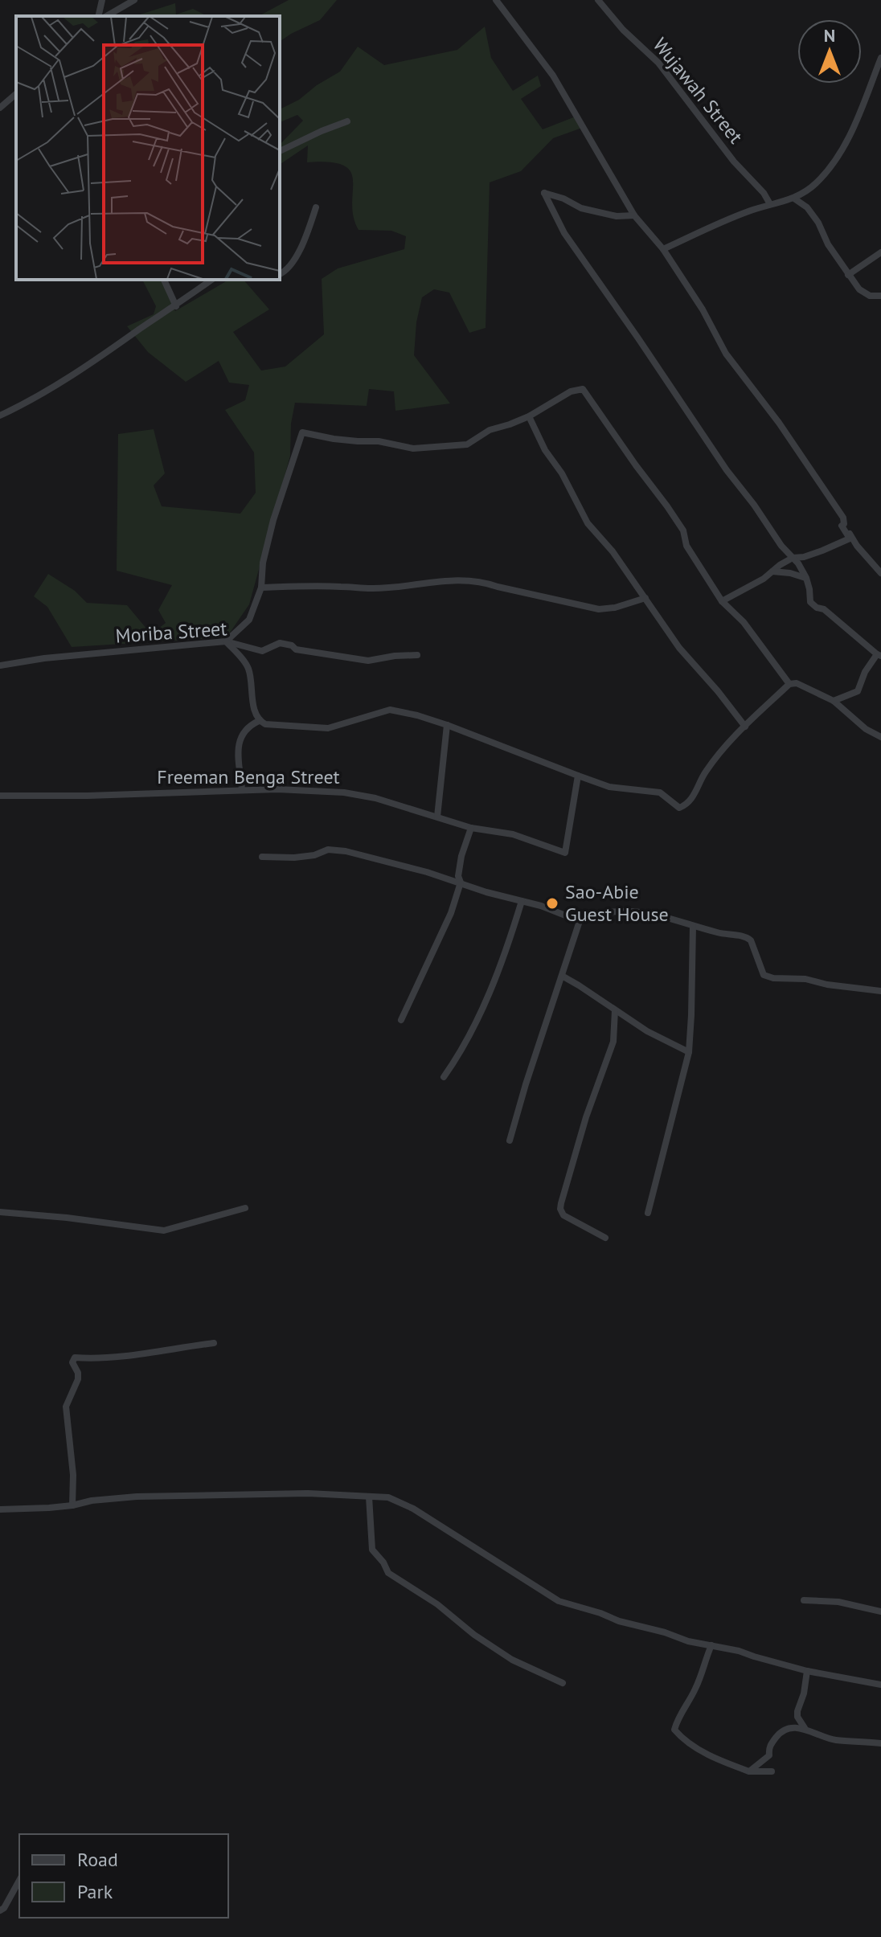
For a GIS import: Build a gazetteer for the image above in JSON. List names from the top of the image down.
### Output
{
  "streets": {
    "street": ["Wujawah Street", "Moriba Street", "Freeman Benga Street"]
  },
  "places": ["Sao-Abie Guest House"],
  "legend": ["Road", "Park"],
  "north": "top"
}
